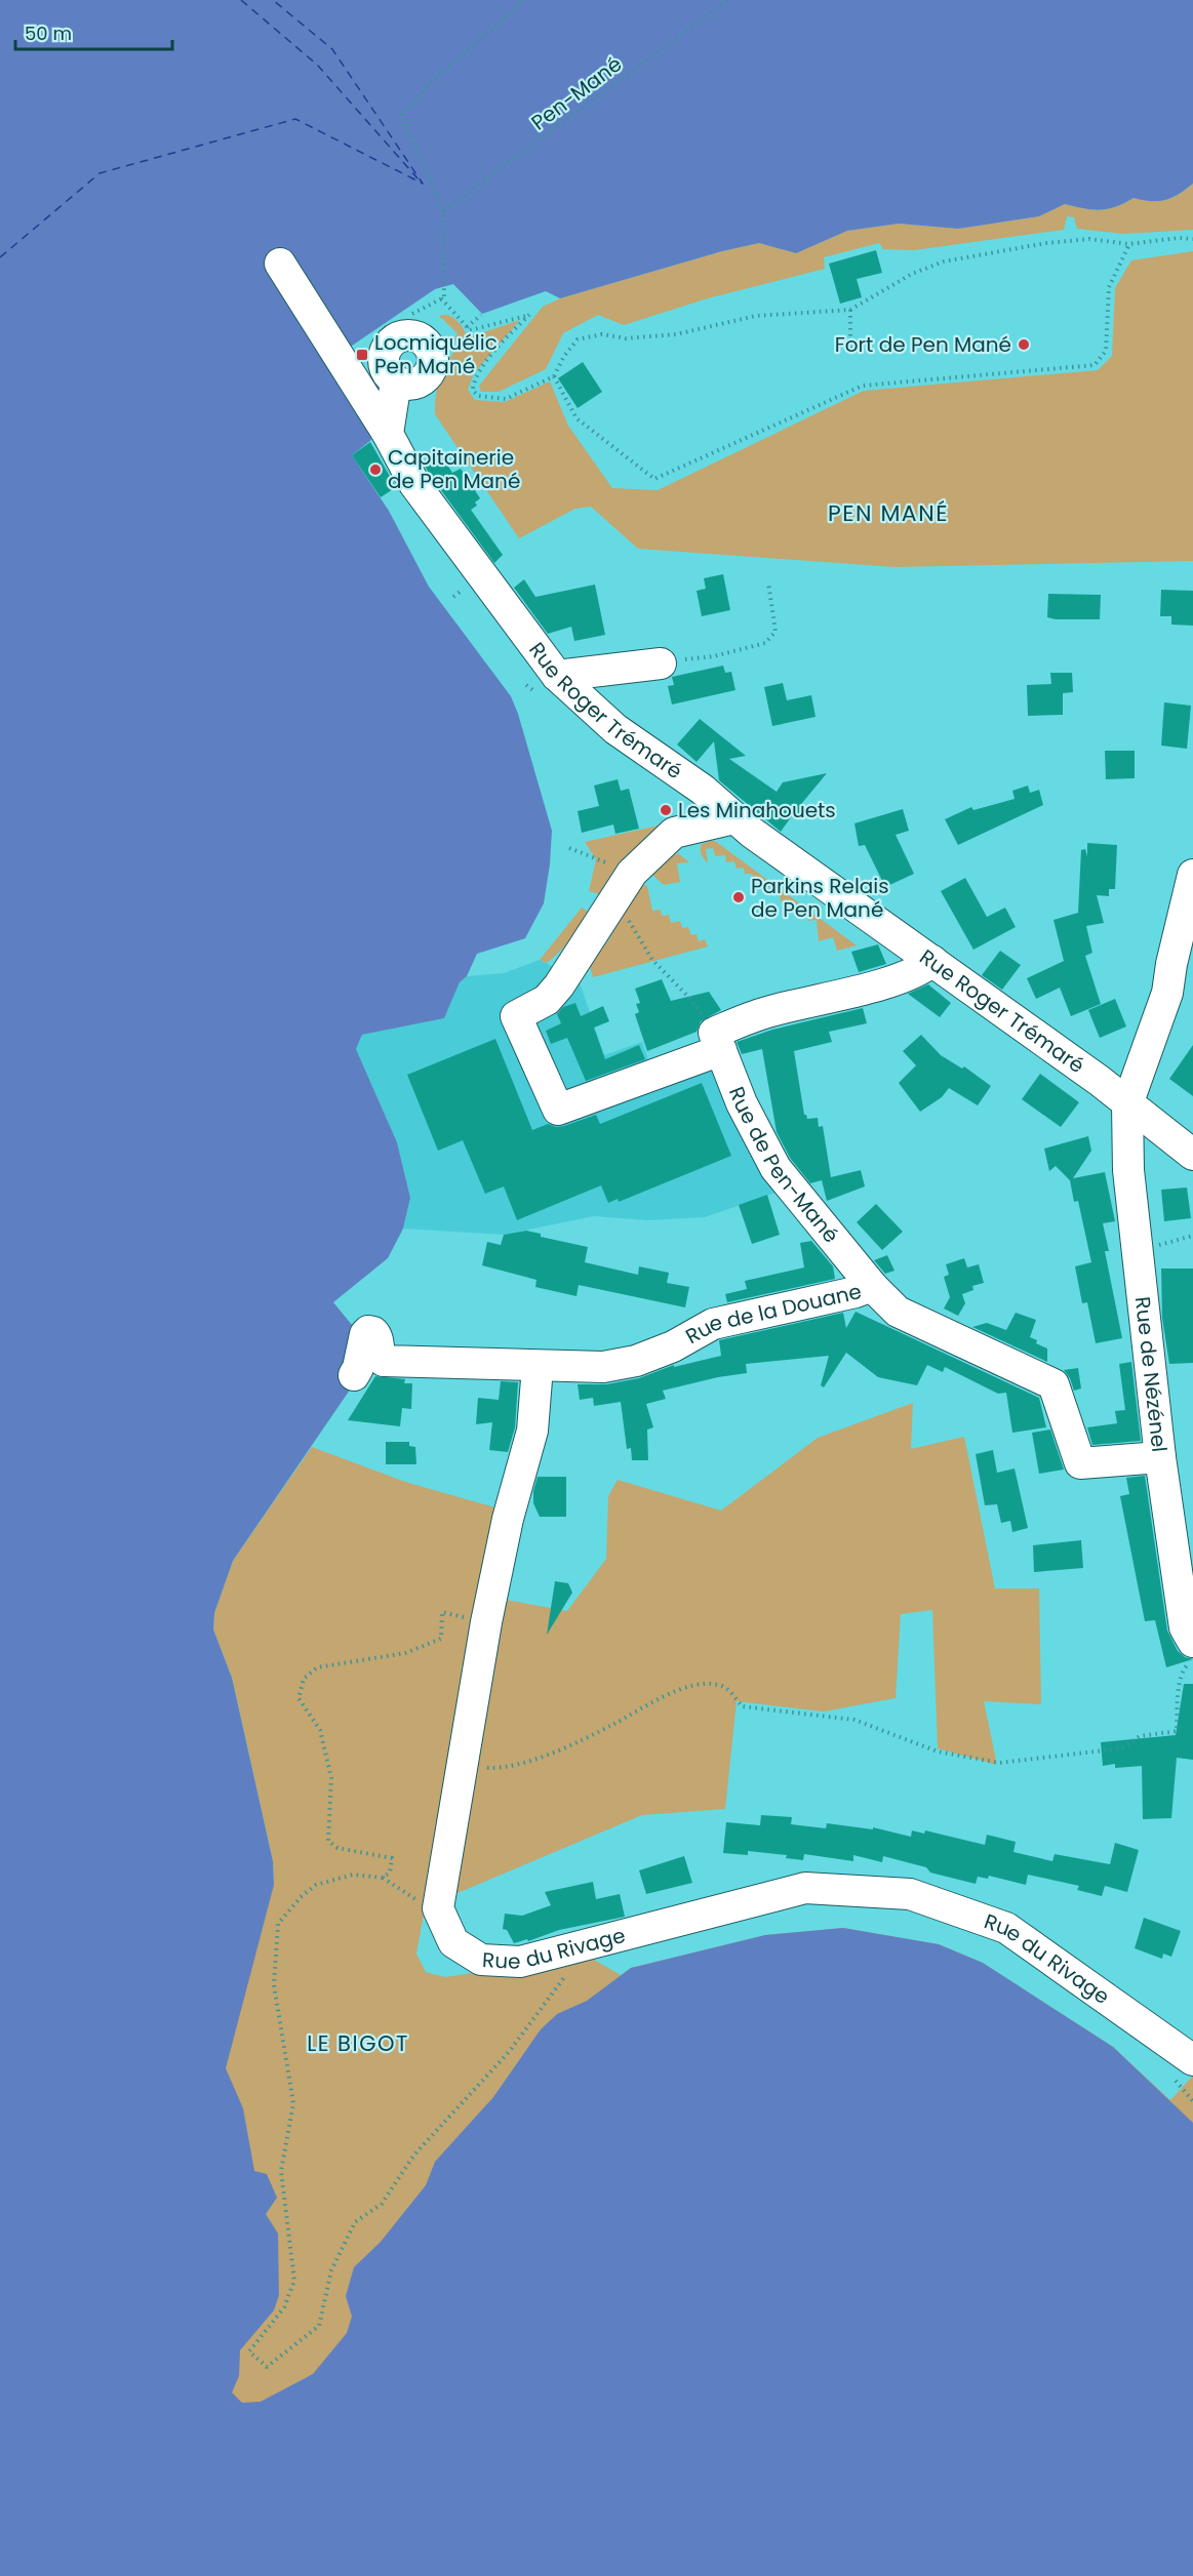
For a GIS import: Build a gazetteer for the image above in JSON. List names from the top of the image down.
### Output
{
  "streets": {
    "street": [
      "Rue Roger Trémaré",
      "Rue de Pen-Mané",
      "Rue de la Douane",
      "Rue de Nézénel",
      "Rue du Rivage"
    ],
    "path": ["Pen-Mané"]
  },
  "crossings": [
    ["Rue Roger Trémaré", "Rue de Nézénel"],
    ["Rue de Pen-Mané", "Rue de la Douane"],
    ["Rue de la Douane", "Rue de Nézénel"],
    ["Rue de la Douane", "Rue du Rivage"]
  ],
  "districts": ["PEN MANÉ", "LE BIGOT"],
  "places": {
    "other": [
      "Fort de Pen Mané",
      "Capitainerie de Pen Mané",
      "Les Minahouets",
      "Parkins Relais de Pen Mané"
    ],
    "transit": ["Locmiquélic Pen Mané"]
  },
  "scale_bar": "50 m"
}
